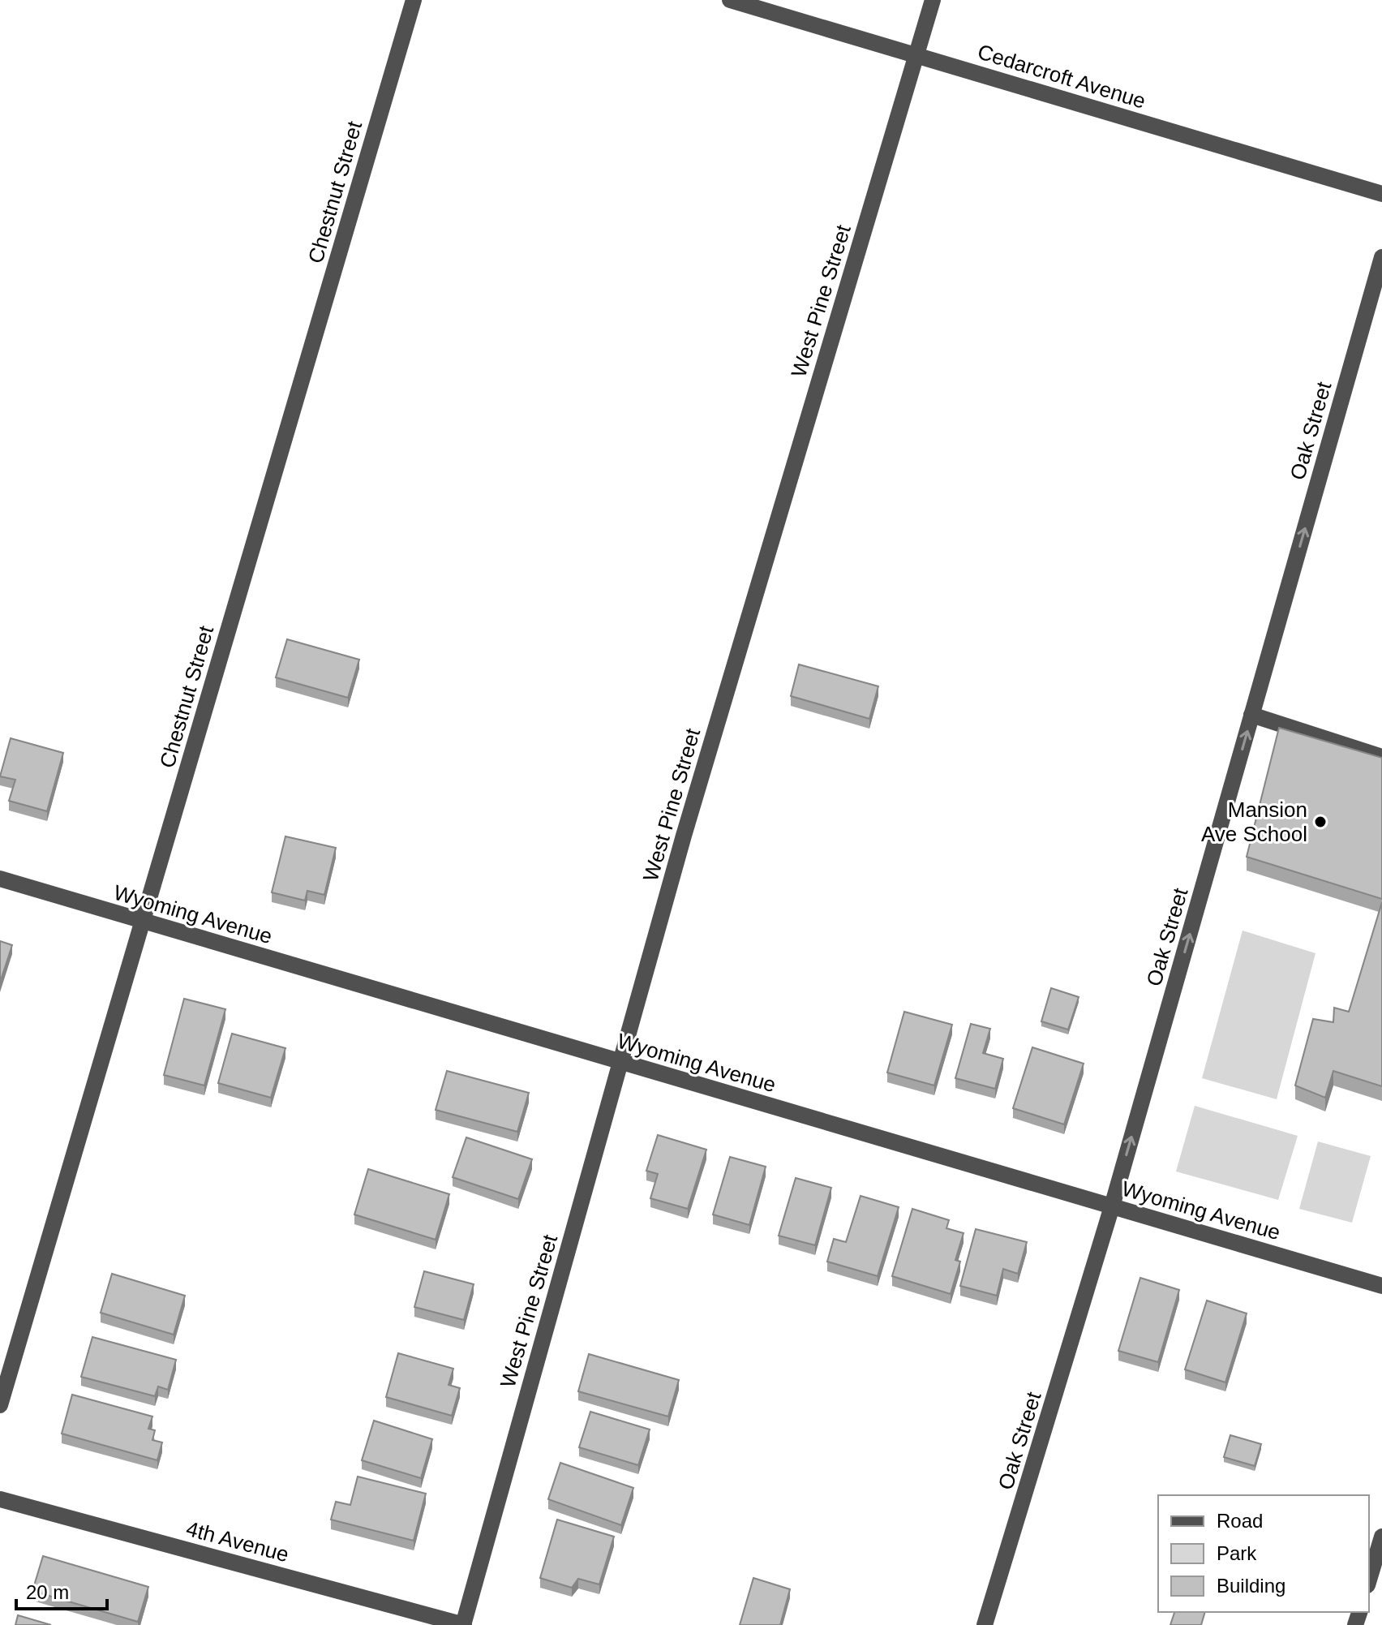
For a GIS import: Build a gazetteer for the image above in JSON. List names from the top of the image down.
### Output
{
  "streets": {
    "street": [
      "Cedarcroft Avenue",
      "Chestnut Street",
      "West Pine Street",
      "Oak Street",
      "Wyoming Avenue",
      "4th Avenue"
    ]
  },
  "crossings": [
    ["Cedarcroft Avenue", "West Pine Street"],
    ["Chestnut Street", "Wyoming Avenue"],
    ["West Pine Street", "Wyoming Avenue"],
    ["West Pine Street", "4th Avenue"],
    ["Oak Street", "Wyoming Avenue"]
  ],
  "one_way": ["Oak Street"],
  "places": ["Mansion Ave School"],
  "legend": ["Road", "Park", "Building"],
  "scale_bar": "20 m"
}
